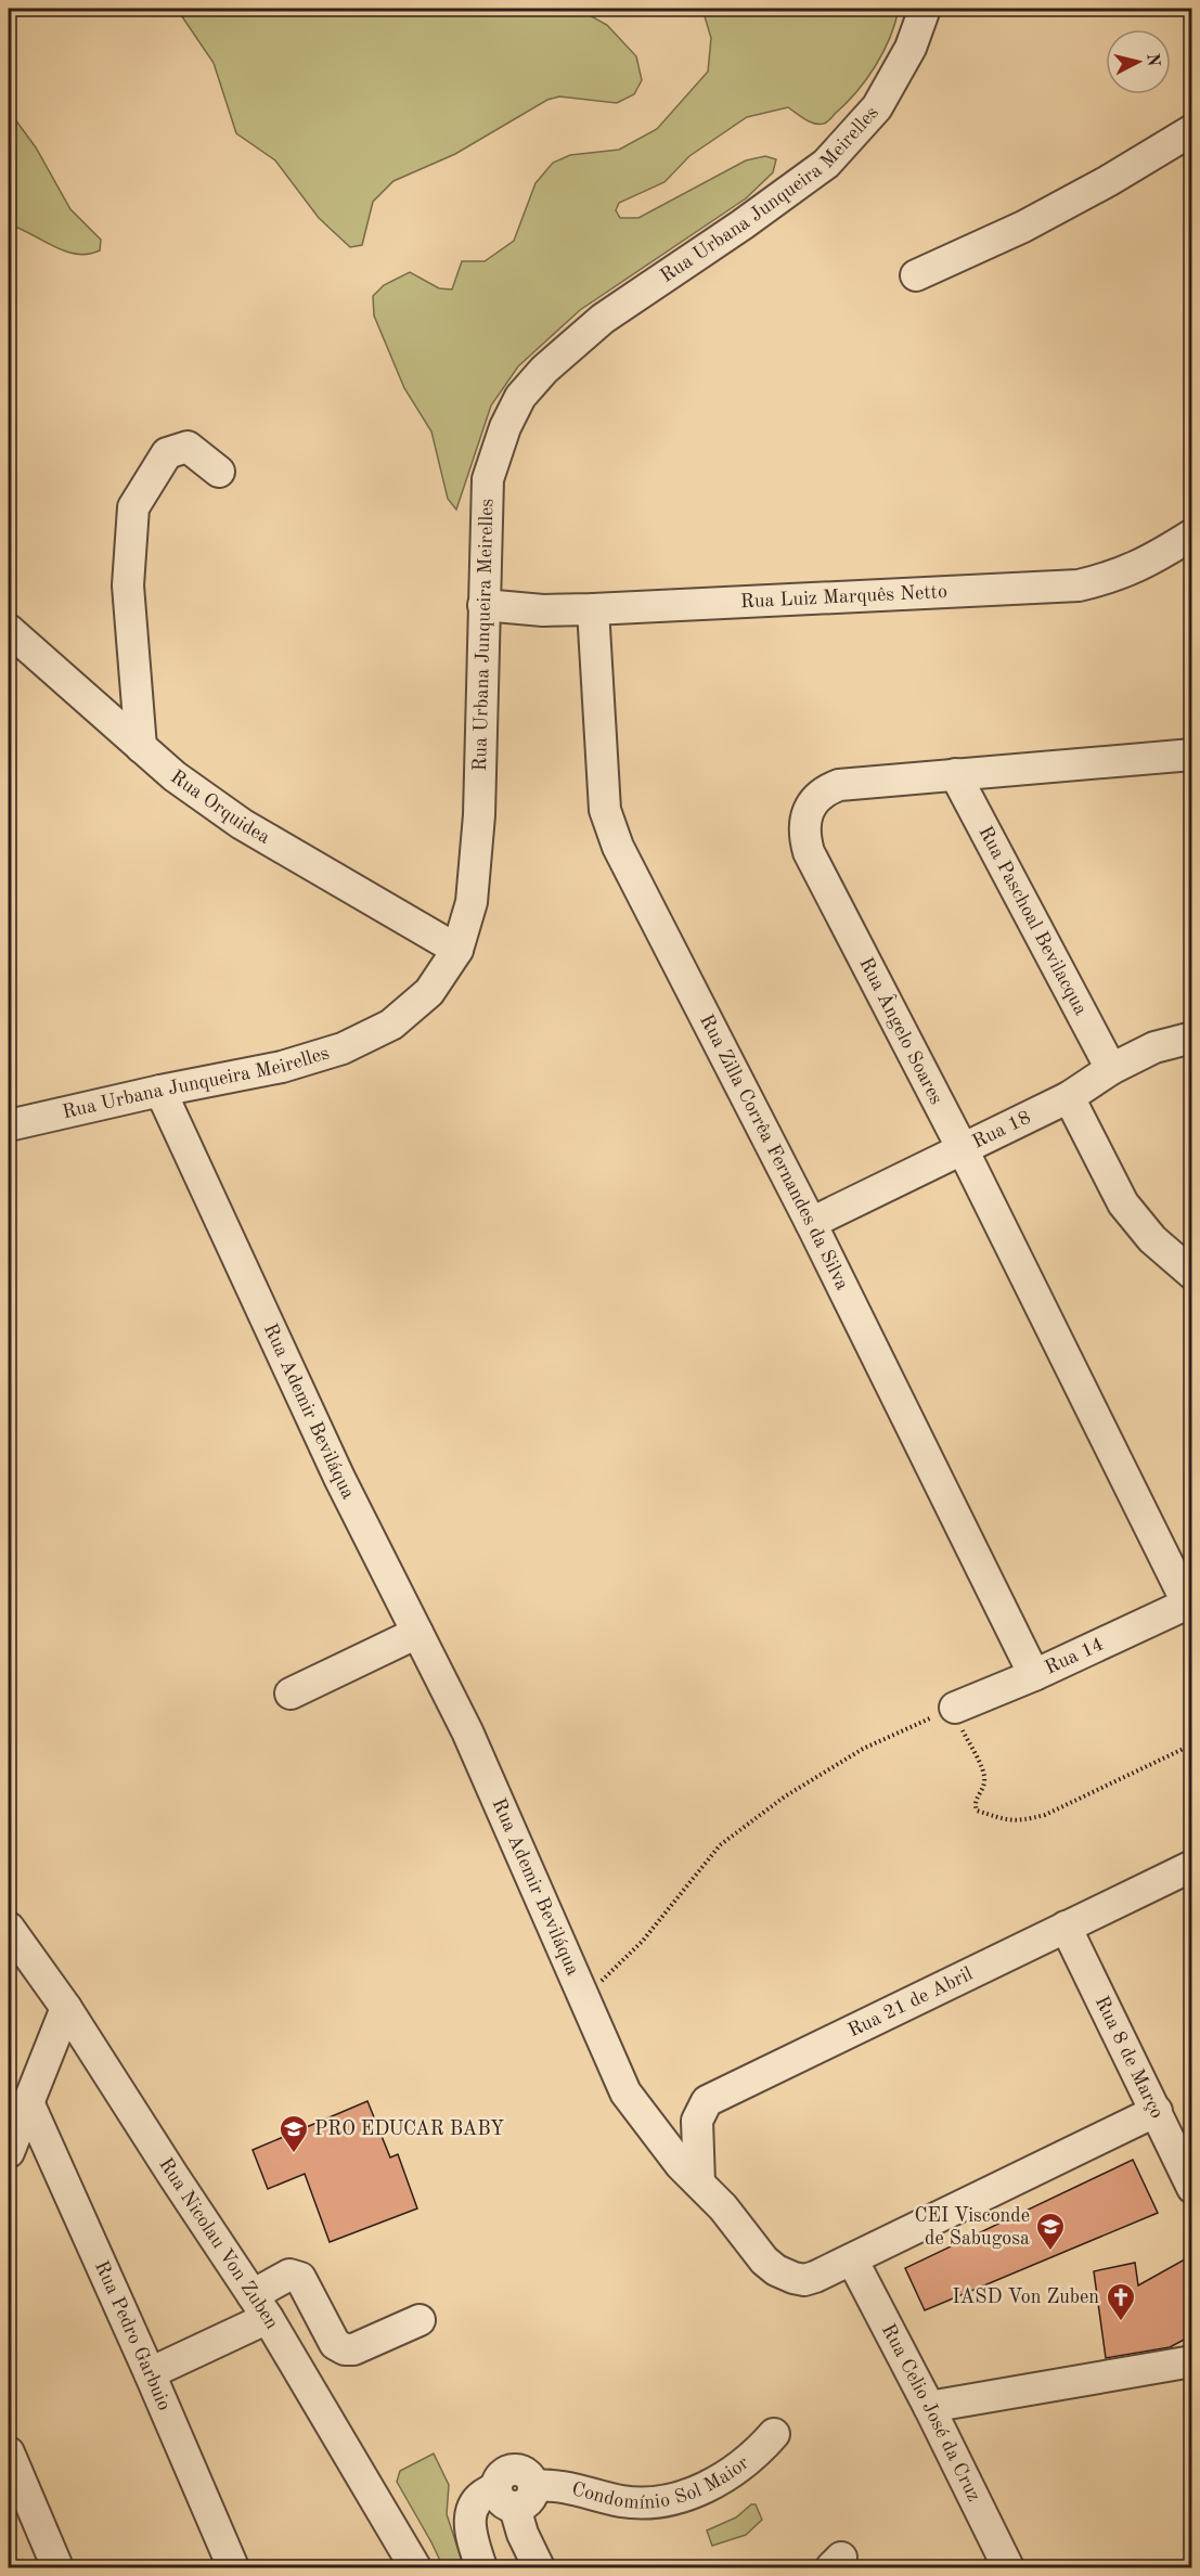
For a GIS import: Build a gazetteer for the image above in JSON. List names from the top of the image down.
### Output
{
  "streets": {
    "street": [
      "Rua Urbana Junqueira Meirelles",
      "Rua Luiz Marquês Netto",
      "Rua Orquidea",
      "Rua Paschoal Bevilacqua",
      "Rua Ângelo Soares",
      "Rua 18",
      "Rua Zilla Corrêa Fernandes da Silva",
      "Rua Ademir Beviláqua",
      "Rua 14",
      "Rua 21 de Abril",
      "Rua 8 de Março",
      "Rua Nicolau Von Zuben",
      "Rua Pedro Garbuio",
      "Rua Celio José da Cruz",
      "Condomínio Sol Maior"
    ]
  },
  "crossings": [
    ["Rua Urbana Junqueira Meirelles", "Rua Luiz Marquês Netto"],
    ["Rua Urbana Junqueira Meirelles", "Rua Orquidea"],
    ["Rua Urbana Junqueira Meirelles", "Rua Ademir Beviláqua"],
    ["Rua Luiz Marquês Netto", "Rua Zilla Corrêa Fernandes da Silva"],
    ["Rua Paschoal Bevilacqua", "Rua Ângelo Soares"],
    ["Rua Paschoal Bevilacqua", "Rua 18"],
    ["Rua Ângelo Soares", "Rua 18"],
    ["Rua Ângelo Soares", "Rua 14"],
    ["Rua 18", "Rua Zilla Corrêa Fernandes da Silva"],
    ["Rua Zilla Corrêa Fernandes da Silva", "Rua 14"],
    ["Rua Ademir Beviláqua", "Rua 21 de Abril"],
    ["Rua Ademir Beviláqua", "Rua 8 de Março"],
    ["Rua Ademir Beviláqua", "Rua Celio José da Cruz"],
    ["Rua 21 de Abril", "Rua 8 de Março"]
  ],
  "places": {
    "school or university": ["PRO EDUCAR BABY", "CEI Visconde de Sabugosa"],
    "church": ["IASD Von Zuben"]
  },
  "north": "right"
}
